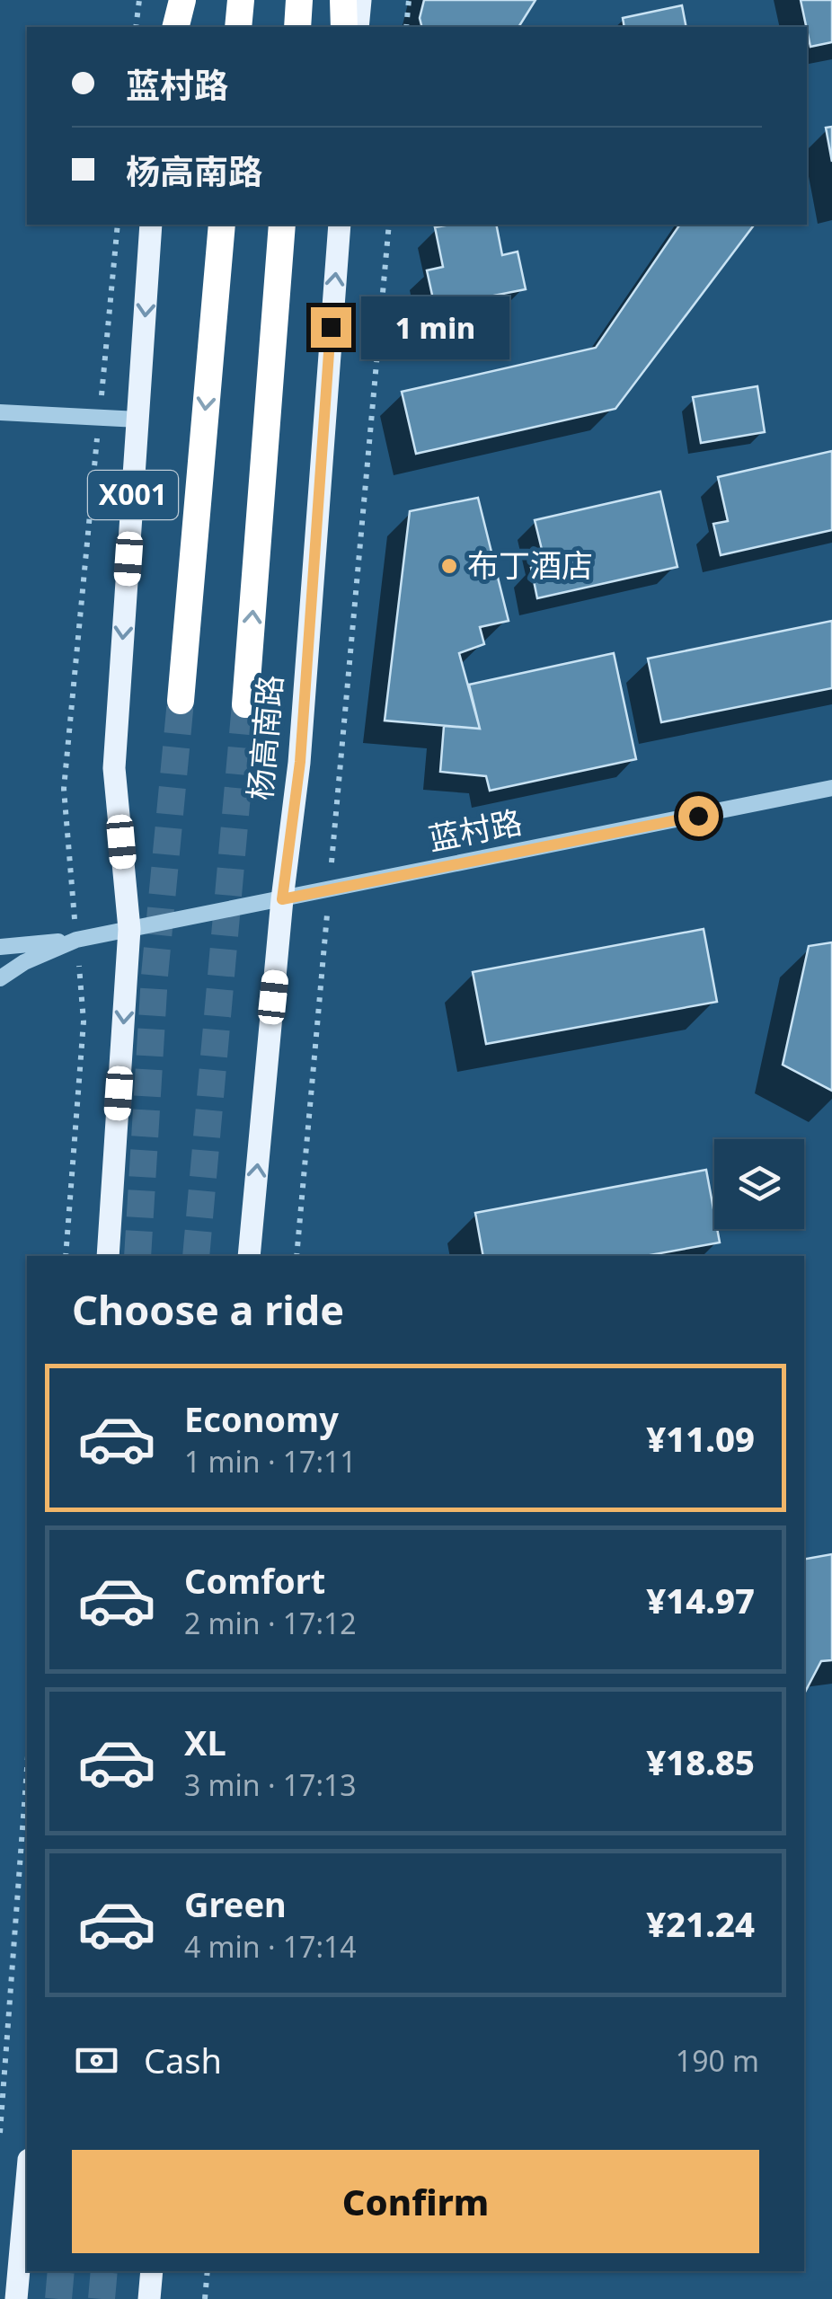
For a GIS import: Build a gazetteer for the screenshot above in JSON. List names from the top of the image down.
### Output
{
  "streets": {
    "highway": ["X001", "杨高南路"],
    "street": ["蓝村路"]
  },
  "crossings": [
    ["X001", "蓝村路"],
    ["杨高南路", "蓝村路"]
  ],
  "places": ["布丁酒店"],
  "page": {
    "banner": ["蓝村路", "杨高南路"],
    "bubble": "1 min",
    "heading": "Choose a ride",
    "list": [
      {
        "name": "Economy",
        "note": "1 min · 17:11",
        "value": "¥11.09"
      },
      {
        "name": "Comfort",
        "note": "2 min · 17:12",
        "value": "¥14.97"
      },
      {
        "name": "XL",
        "note": "3 min · 17:13",
        "value": "¥18.85"
      },
      {
        "name": "Green",
        "note": "4 min · 17:14",
        "value": "¥21.24"
      }
    ],
    "pay": ["Cash", "190 m"],
    "buttons": "Confirm"
  }
}
